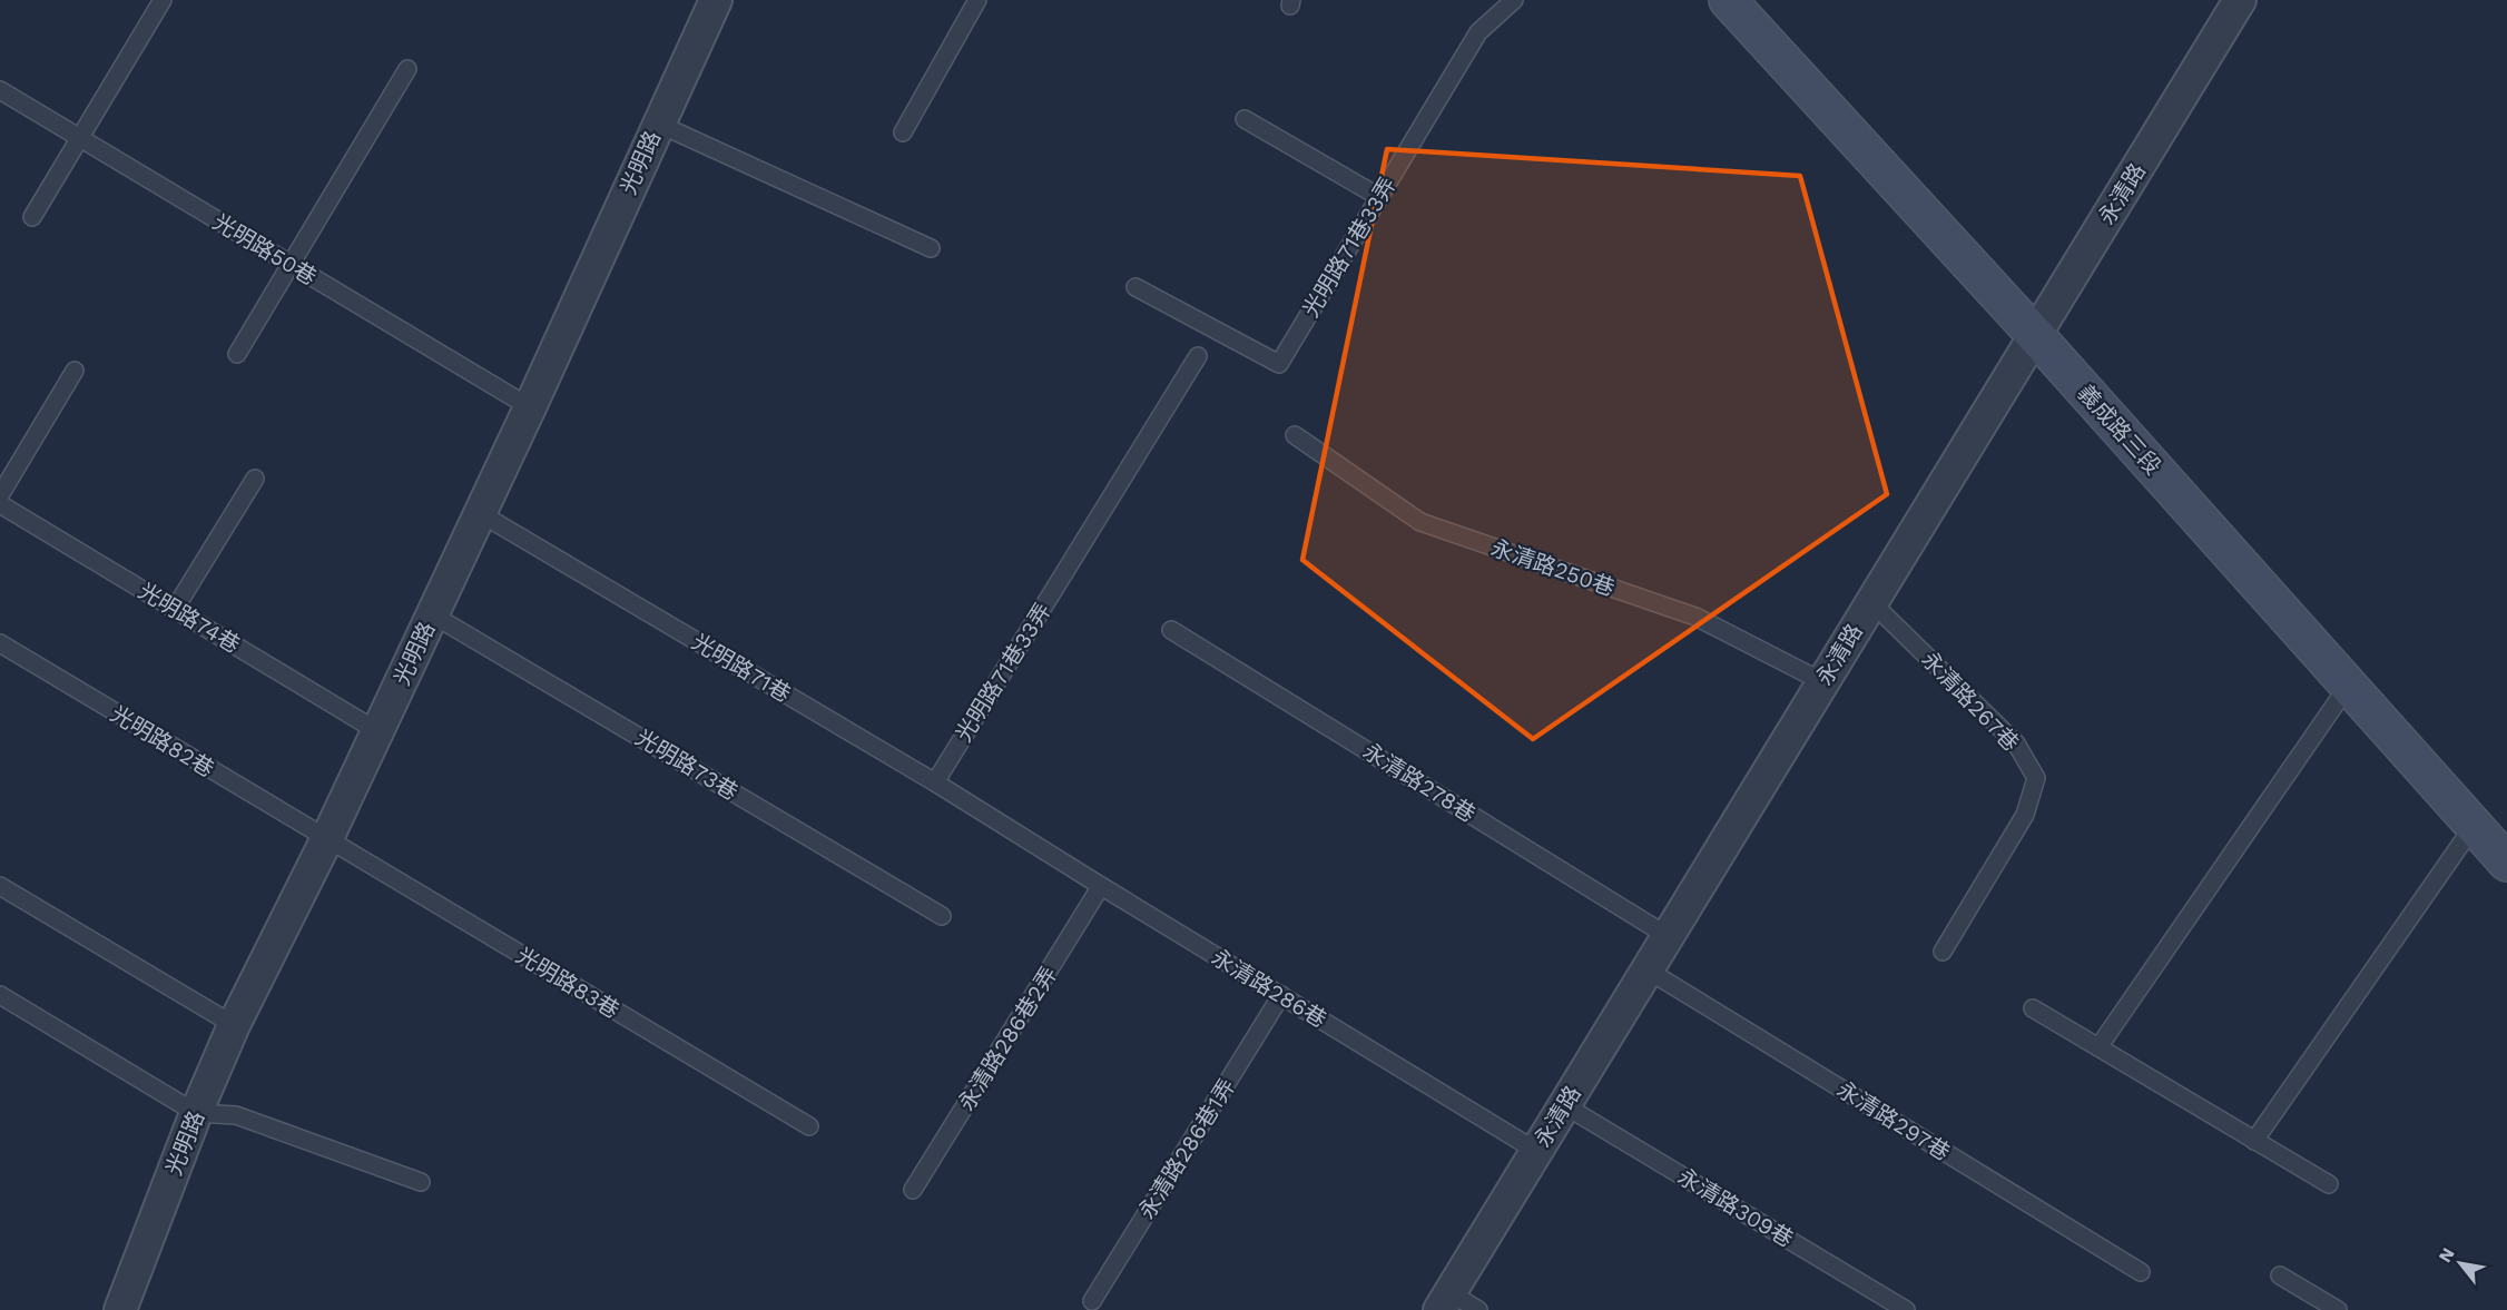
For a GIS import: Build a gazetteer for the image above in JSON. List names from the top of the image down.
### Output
{
  "streets": {
    "street": ["光明路", "永清路", "義成路三段"],
    "lane": [
      "光明路71巷33弄",
      "光明路50巷",
      "永清路250巷",
      "光明路74巷",
      "光明路71巷",
      "永清路267巷",
      "光明路82巷",
      "光明路73巷",
      "永清路278巷",
      "光明路83巷",
      "永清路286巷",
      "永清路286巷2弄",
      "永清路297巷",
      "永清路286巷1弄",
      "永清路309巷"
    ]
  },
  "crossings": [
    ["光明路", "光明路50巷"],
    ["光明路", "光明路74巷"],
    ["光明路", "光明路71巷"],
    ["光明路", "光明路82巷"],
    ["光明路", "光明路73巷"],
    ["光明路", "光明路83巷"],
    ["永清路", "義成路三段"],
    ["永清路", "永清路250巷"],
    ["永清路", "永清路267巷"],
    ["永清路", "永清路278巷"],
    ["永清路", "永清路286巷"],
    ["永清路", "永清路297巷"],
    ["永清路", "永清路309巷"],
    ["光明路71巷33弄", "光明路71巷"],
    ["光明路71巷", "永清路286巷"],
    ["光明路82巷", "光明路83巷"],
    ["永清路286巷", "永清路286巷2弄"],
    ["永清路286巷", "永清路286巷1弄"]
  ],
  "north": "top left"
}
